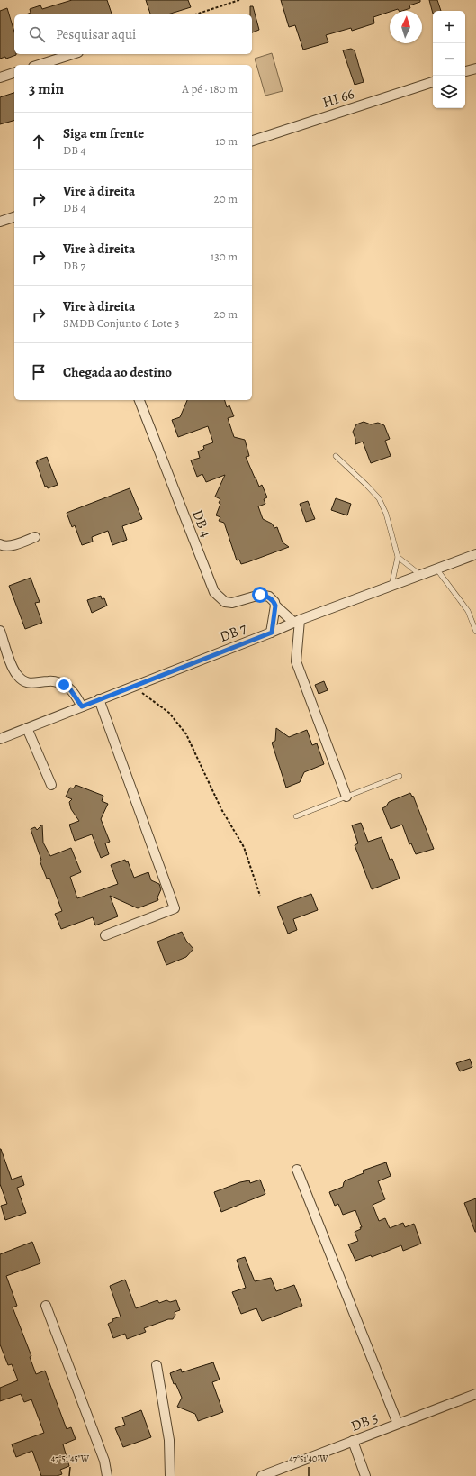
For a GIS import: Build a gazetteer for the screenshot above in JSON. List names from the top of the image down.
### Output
{
  "streets": {
    "street": [
      "HI 66",
      "DB 4",
      "DB 7",
      "DB 5"
    ]
  },
  "crossings": [
    ["DB 4", "DB 7"]
  ],
  "north": "top",
  "page": {
    "map_buttons": ["+", "−"],
    "search": "Pesquisar aqui",
    "heading": ["3 min", "A pé · 180 m"],
    "list": [
      ["Siga em frente", "DB 4", "10 m"],
      ["Vire à direita", "DB 4", "20 m"],
      ["Vire à direita", "DB 7", "130 m"],
      ["Vire à direita", "SMDB Conjunto 6 Lote 3", "20 m"],
      "Chegada ao destino"
    ]
  },
  "coordinates": ["47°51'45\"W", "47°51'40\"W"]
}
